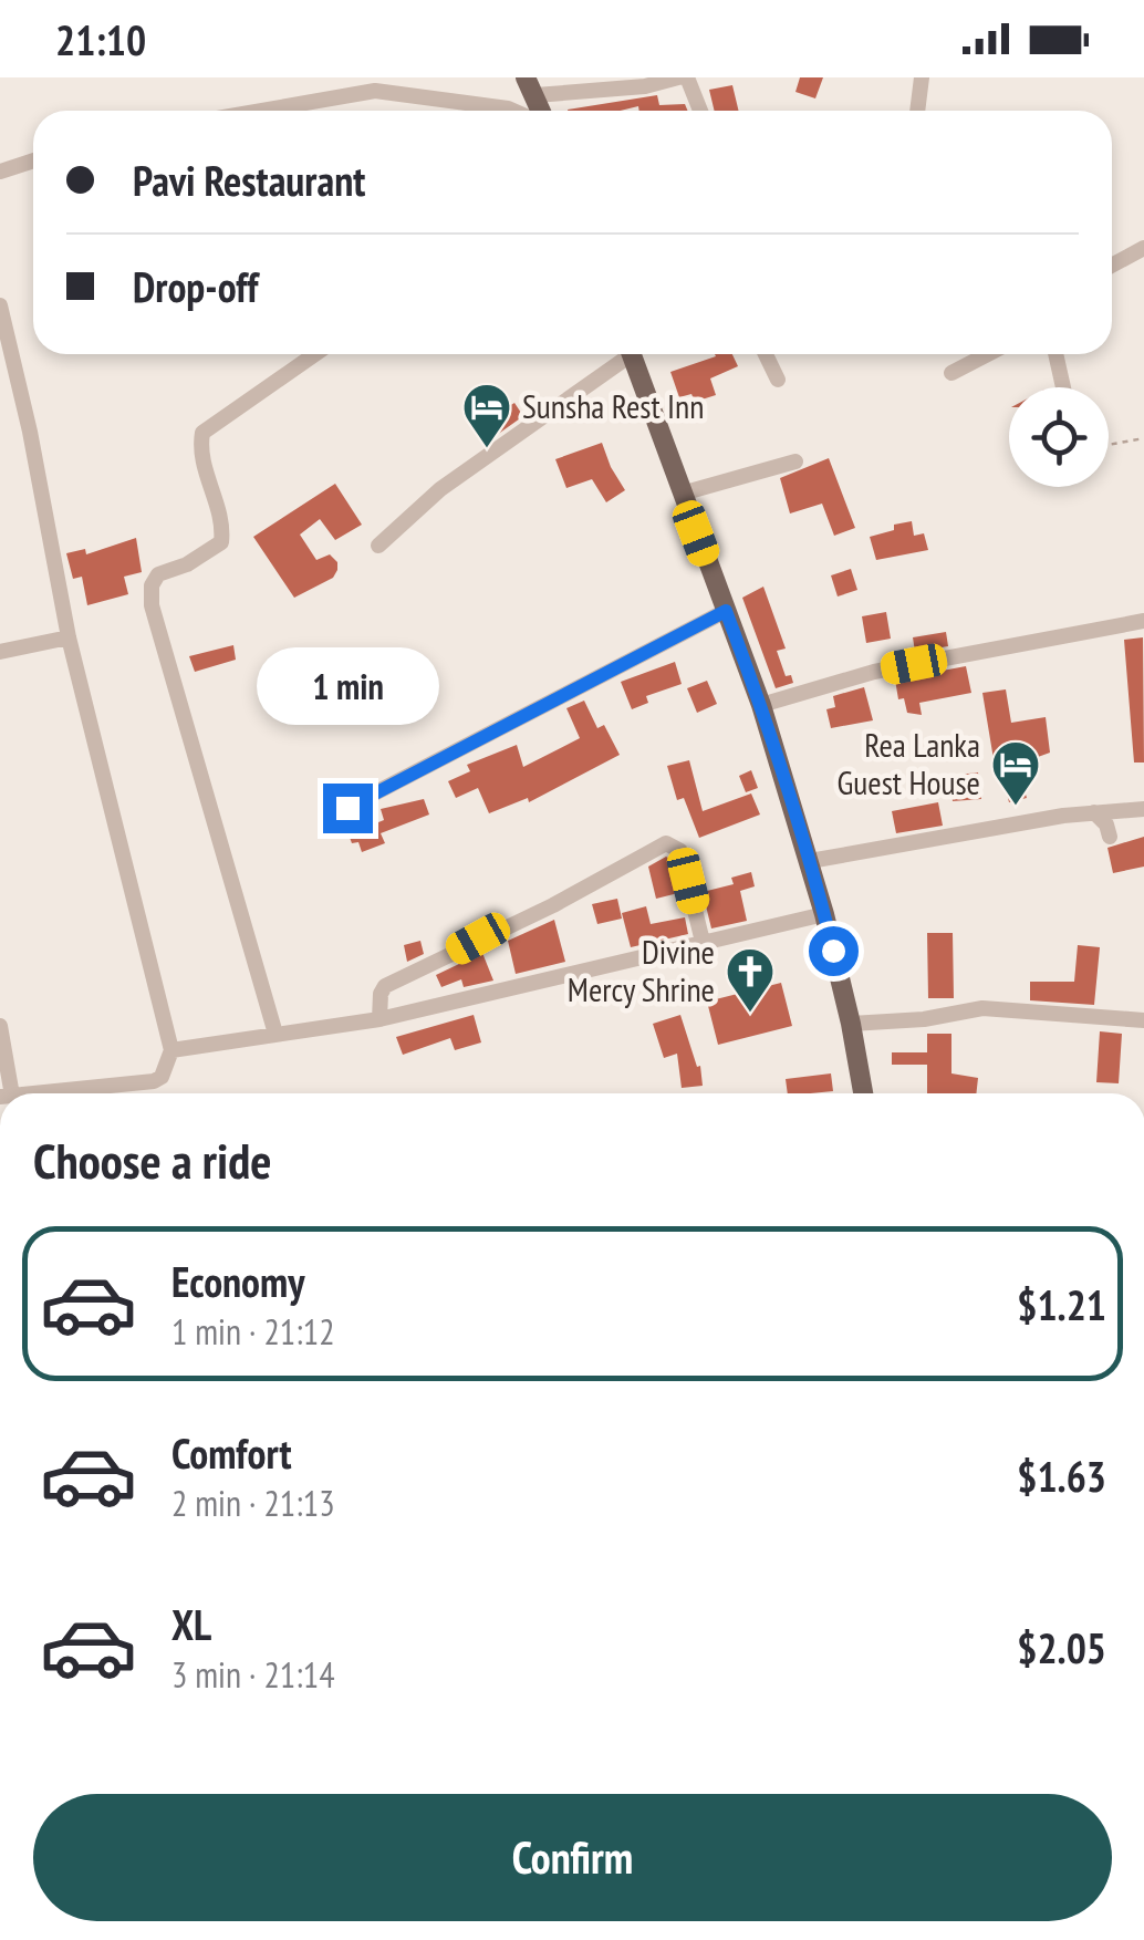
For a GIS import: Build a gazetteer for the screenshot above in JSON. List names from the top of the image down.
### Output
{
  "places": {
    "hotel": ["Sunsha Rest Inn", "Rea Lanka Guest House"],
    "church": ["Divine Mercy Shrine"]
  },
  "page": {
    "status": "21:10",
    "banner": ["Pavi Restaurant", "Drop-off"],
    "bubble": "1 min",
    "heading": "Choose a ride",
    "list": [
      {
        "name": "Economy",
        "note": "1 min · 21:12",
        "value": "$1.21"
      },
      {
        "name": "Comfort",
        "note": "2 min · 21:13",
        "value": "$1.63"
      },
      {
        "name": "XL",
        "note": "3 min · 21:14",
        "value": "$2.05"
      }
    ],
    "buttons": "Confirm"
  }
}
